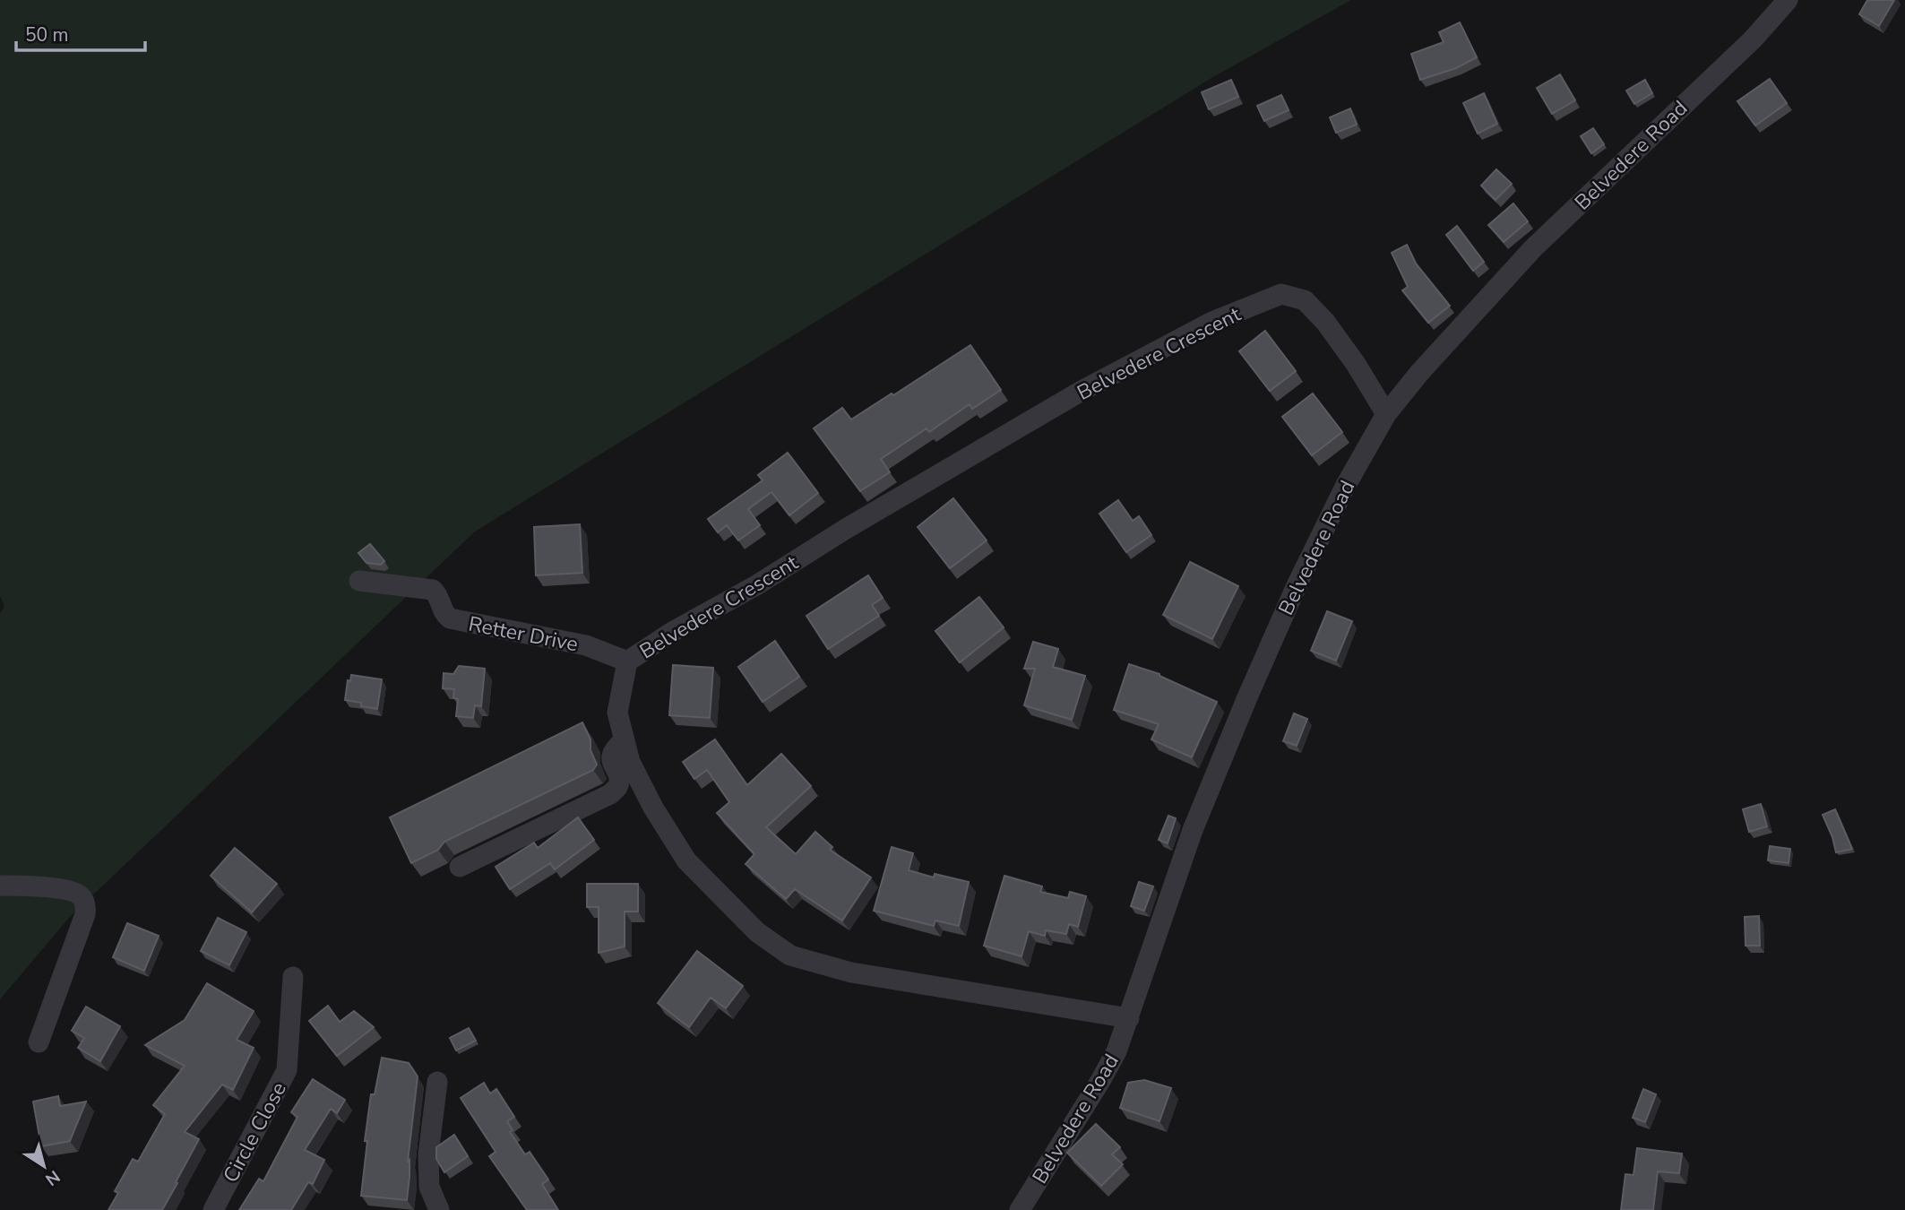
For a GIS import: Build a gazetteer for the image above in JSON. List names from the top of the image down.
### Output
{
  "streets": {
    "street": [
      "Belvedere Road",
      "Belvedere Crescent",
      "Retter Drive",
      "Circle Close"
    ]
  },
  "crossings": [
    ["Belvedere Road", "Belvedere Crescent"],
    ["Belvedere Crescent", "Retter Drive"]
  ],
  "scale_bar": "50 m",
  "north": "bottom right"
}
